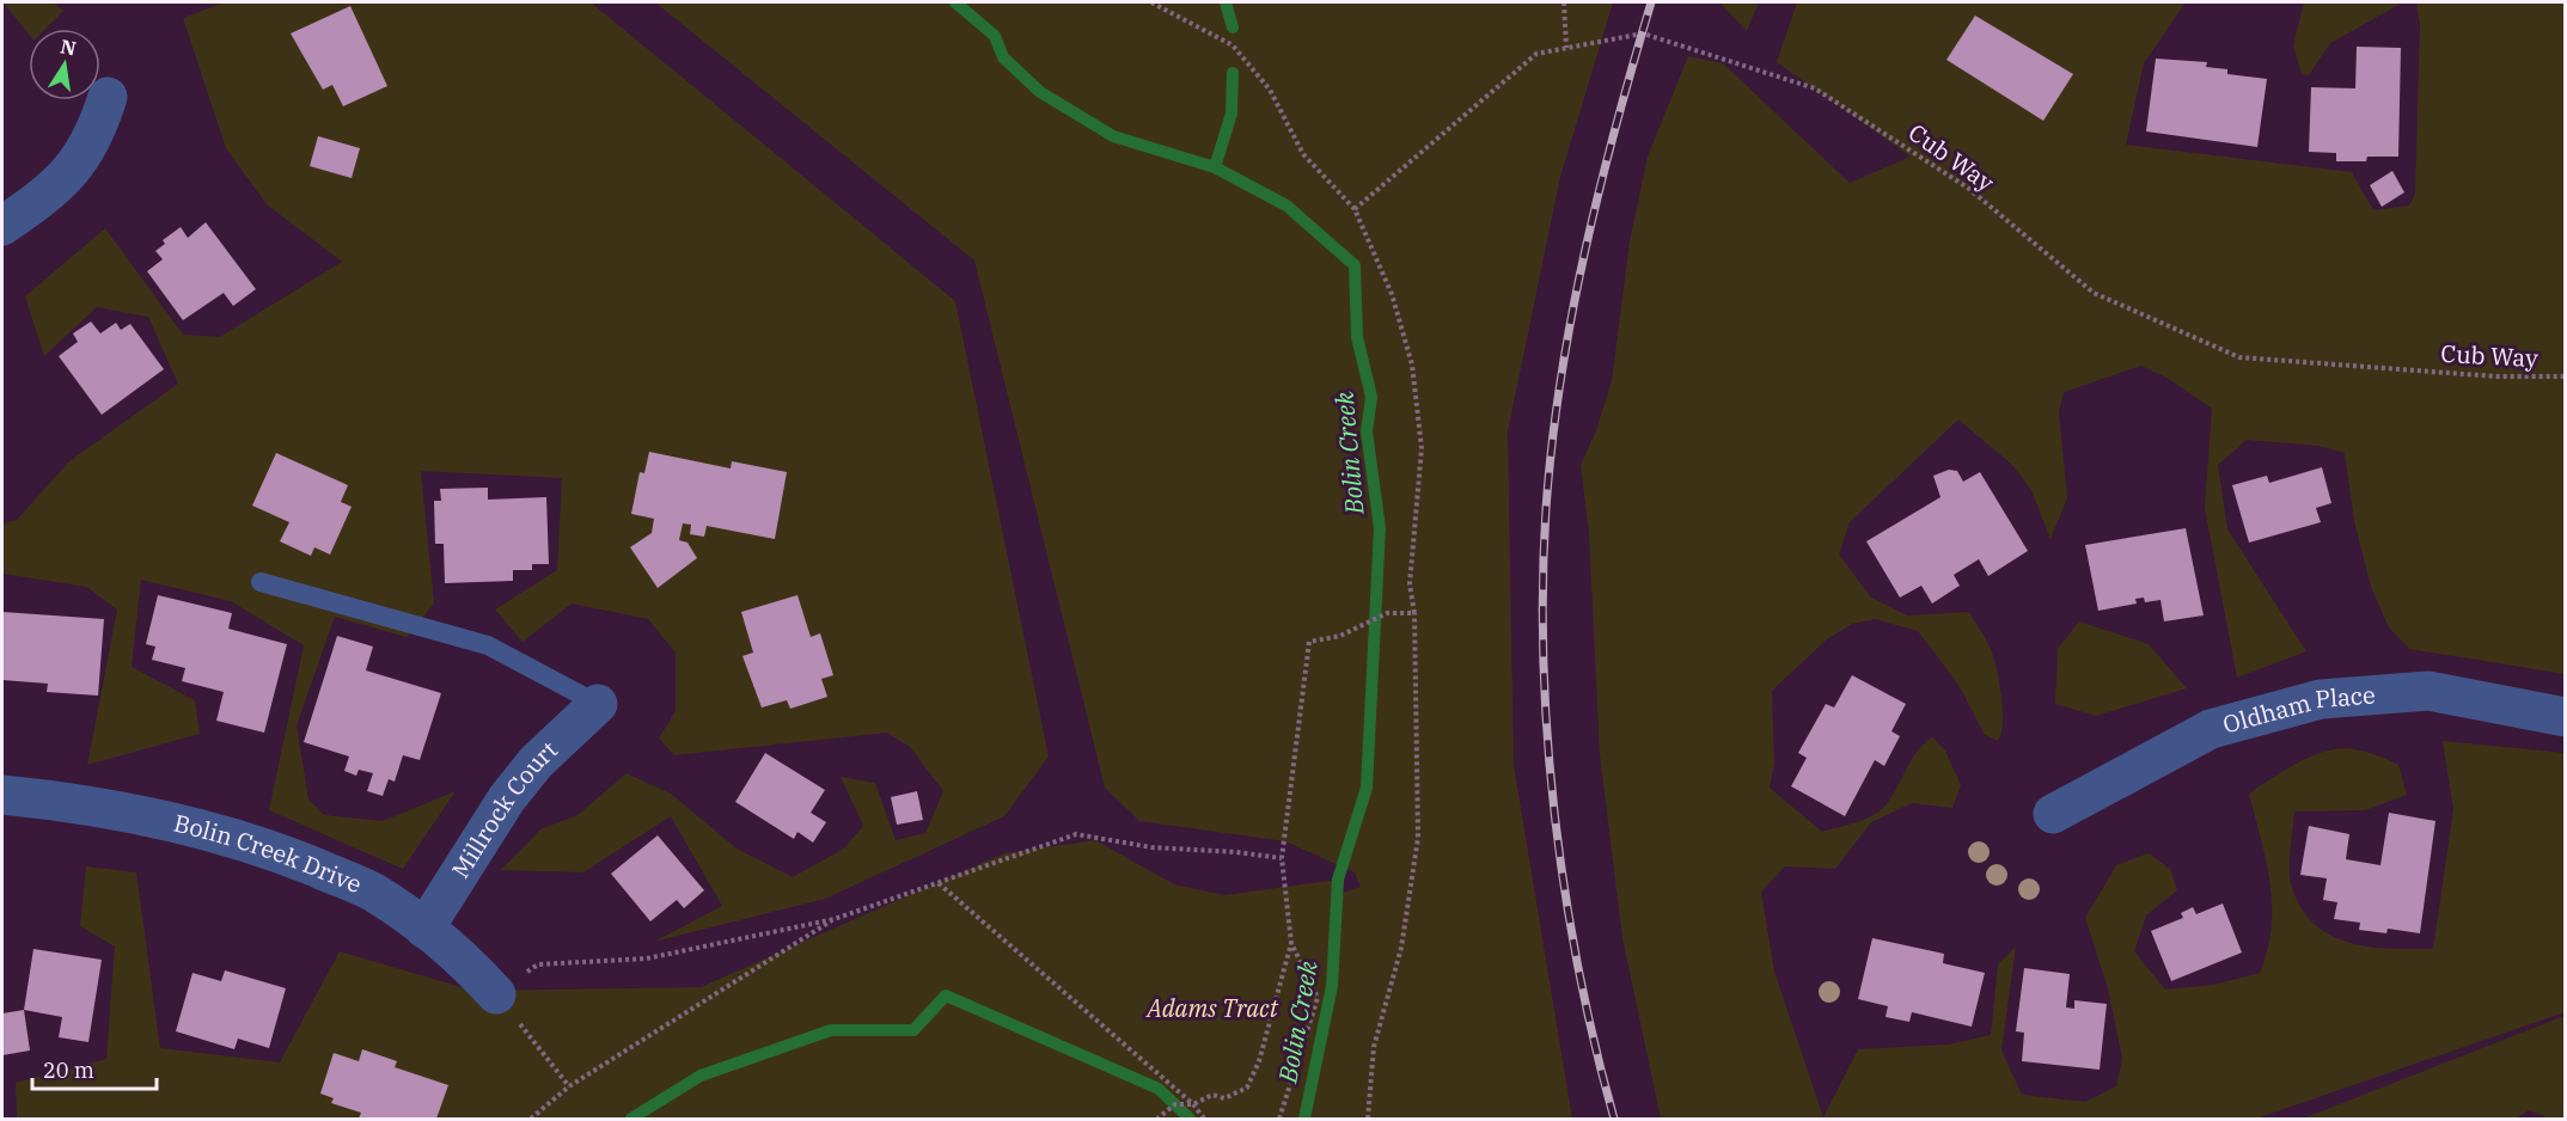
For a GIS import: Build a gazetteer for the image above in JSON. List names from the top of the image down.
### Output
{
  "streets": {
    "street": ["Oldham Place", "Millrock Court", "Bolin Creek Drive"],
    "path": ["Cub Way"]
  },
  "crossings": [
    ["Millrock Court", "Bolin Creek Drive"]
  ],
  "water": ["Bolin Creek"],
  "parks": ["Adams Tract"],
  "scale_bar": "20 m",
  "north": "top"
}
